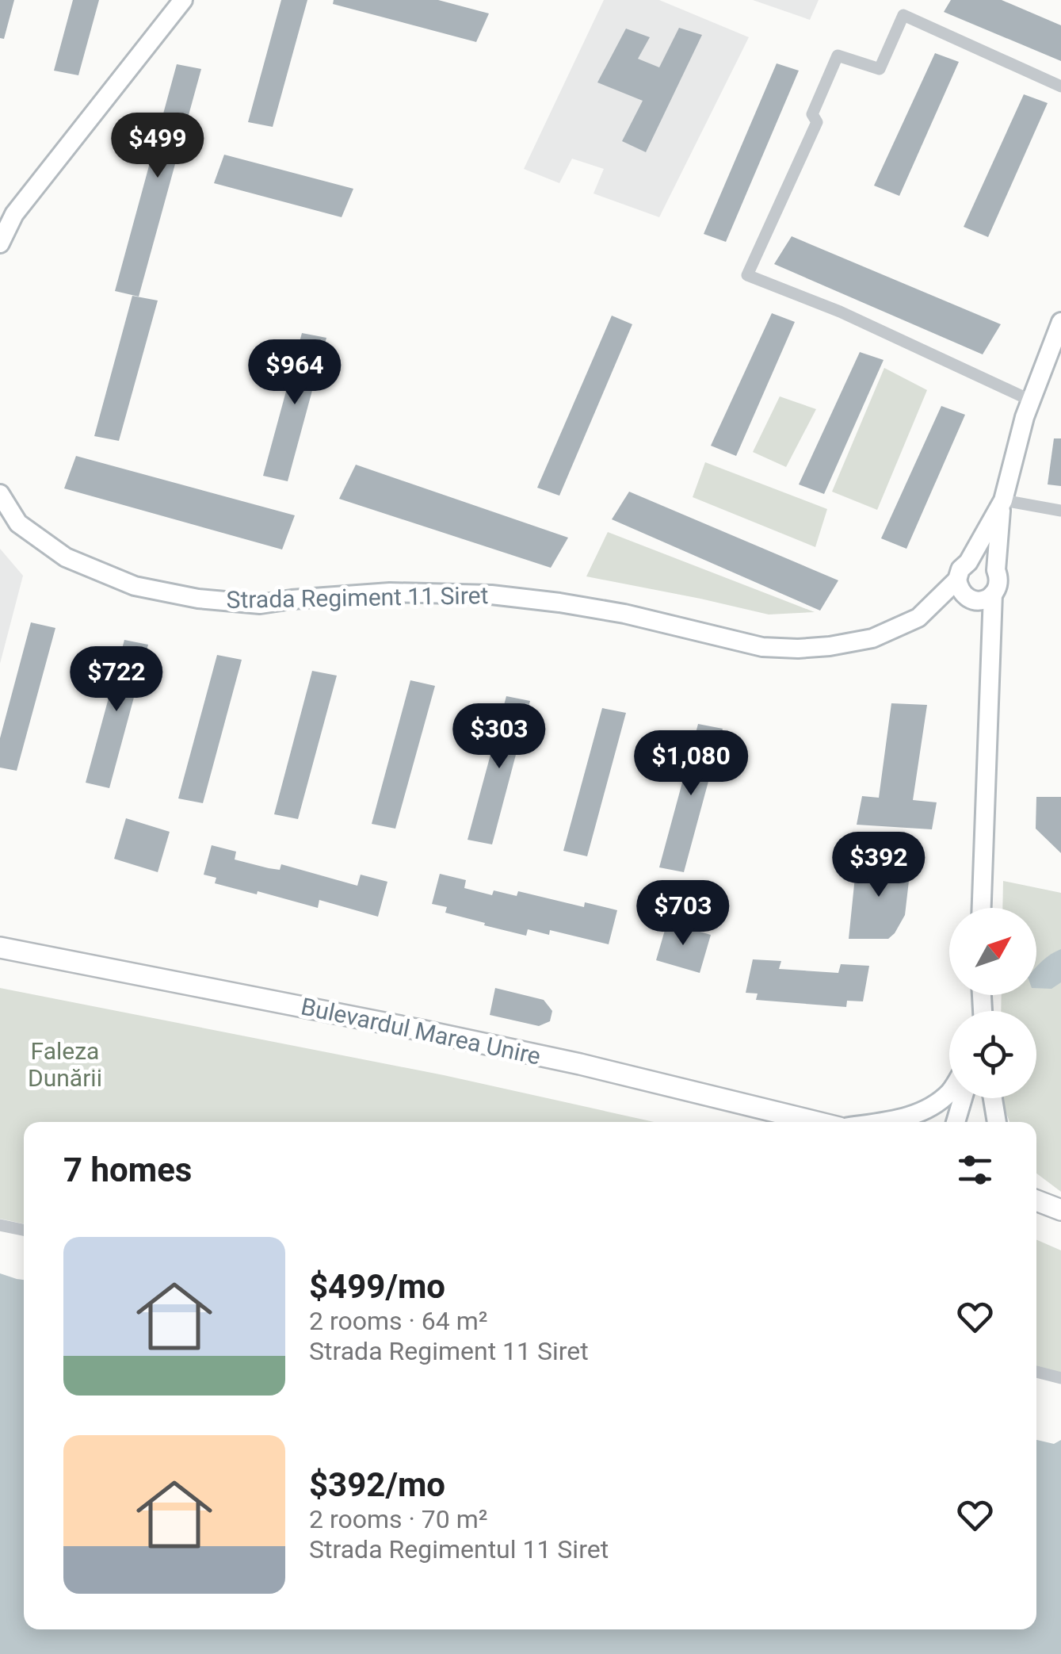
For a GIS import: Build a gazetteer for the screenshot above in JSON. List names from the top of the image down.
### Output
{
  "streets": {
    "main road": ["Bulevardul Marea Unire"],
    "street": ["Strada Regiment 11 Siret"]
  },
  "parks": ["Faleza Dunării"],
  "north": "top right",
  "page": {
    "price": [
      "$499",
      "$964",
      "$722",
      "$303",
      "$1,080",
      "$392",
      "$703"
    ],
    "heading": "7 homes",
    "list": [
      {
        "name": "$499/mo",
        "note": "2 rooms · 64 m² · Strada Regiment 11 Siret"
      },
      {
        "name": "$392/mo",
        "note": "2 rooms · 70 m² · Strada Regimentul 11 Siret"
      }
    ]
  }
}
